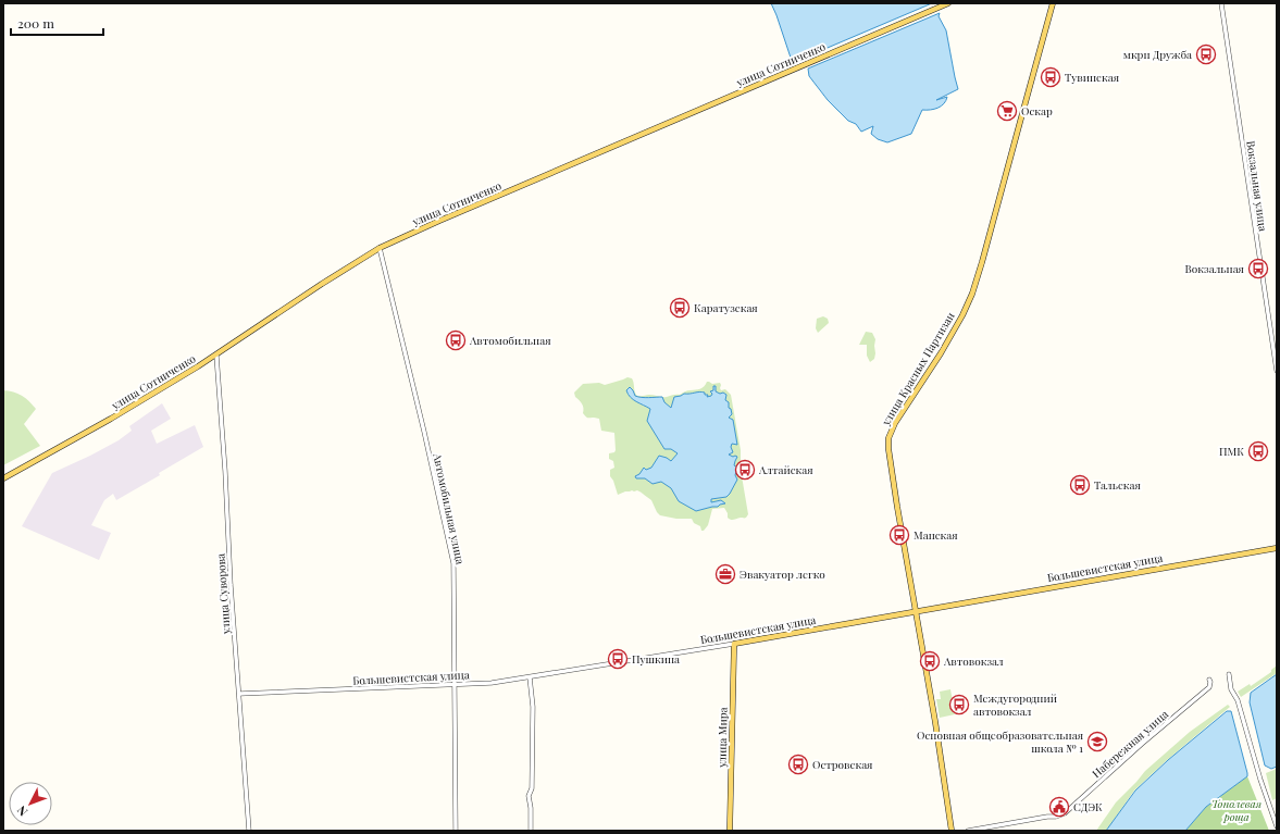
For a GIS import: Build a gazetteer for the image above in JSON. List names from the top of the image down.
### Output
{
  "streets": {
    "main road": [
      "улица Сотниченко",
      "улица Красных Партизан",
      "Большевистская улица",
      "улица Мира"
    ],
    "street": [
      "Вокзальная улица",
      "Автомобильная улица",
      "улица Суворова",
      "Набережная улица"
    ]
  },
  "crossings": [
    ["улица Сотниченко", "Автомобильная улица"],
    ["улица Сотниченко", "улица Суворова"],
    ["улица Красных Партизан", "Большевистская улица"],
    ["Автомобильная улица", "Большевистская улица"],
    ["Большевистская улица", "улица Суворова"],
    ["Большевистская улица", "улица Мира"]
  ],
  "parks": ["Тополевая роща"],
  "places": {
    "bus stop": [
      "мкрн Дружба",
      "Тувинская",
      "Вокзальная",
      "Каратузская",
      "Автомобильная",
      "ПМК",
      "Алтайская",
      "Тальская",
      "Манская",
      "Пушкина",
      "Автовокзал",
      "Междугородний автовокзал",
      "Островская"
    ],
    "supermarket": ["Оскар"],
    "office": ["Эвакуатор легко"],
    "school or university": ["Основная общеобразовательная школа № 1"],
    "public building": ["СДЭК"]
  },
  "scale_bar": "200 m",
  "north": "bottom left"
}
